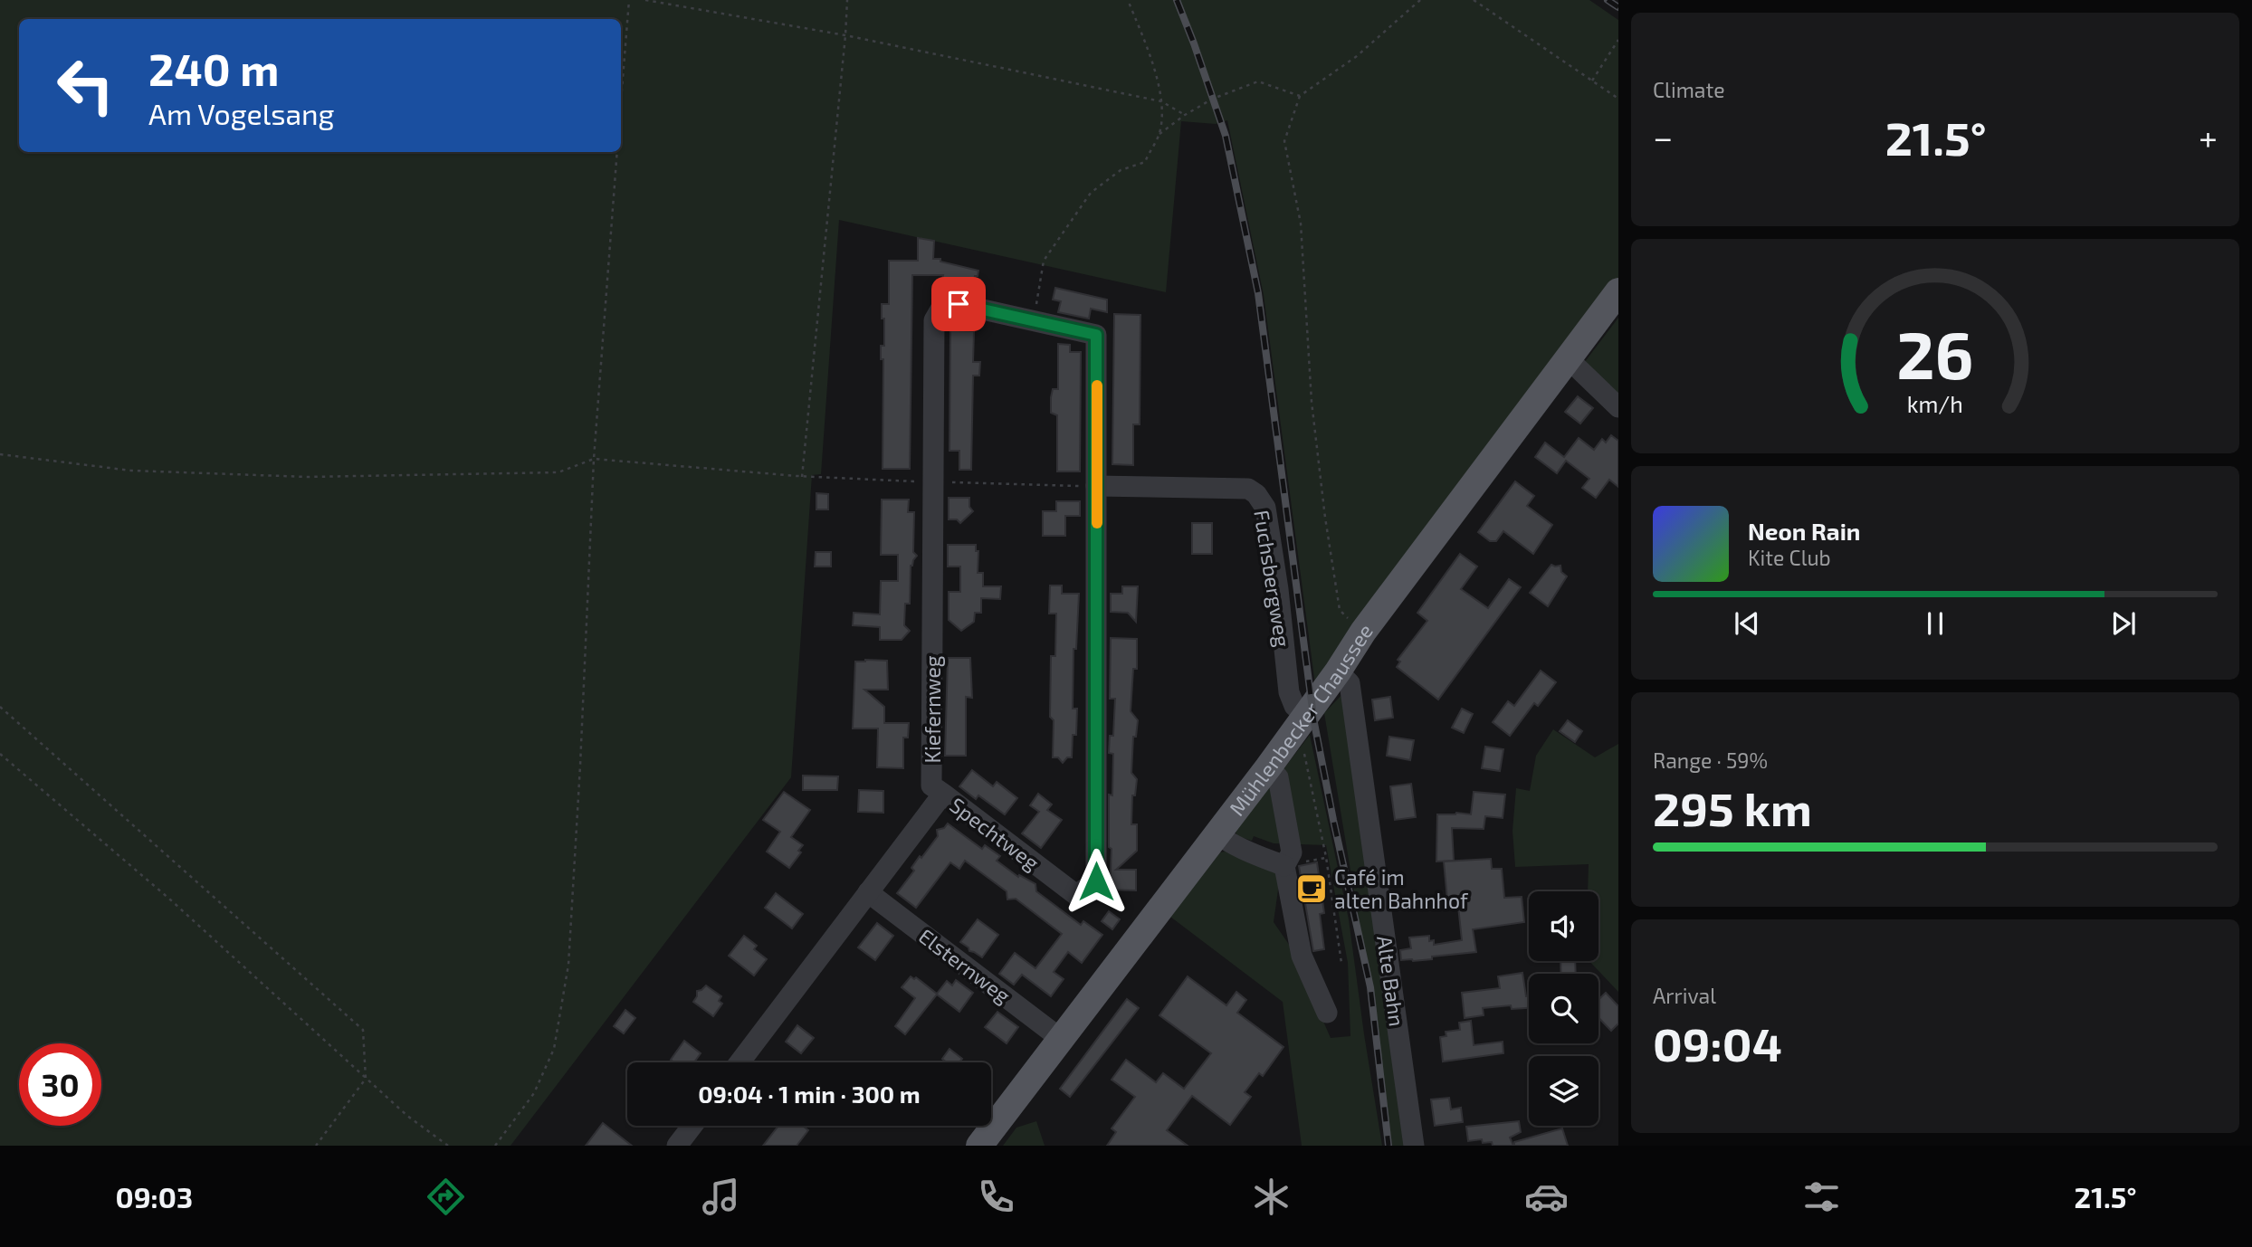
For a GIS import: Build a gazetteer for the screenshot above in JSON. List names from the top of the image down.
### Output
{
  "streets": {
    "main road": ["Mühlenbecker Chaussee"],
    "street": [
      "Fuchsbergweg",
      "Kiefernweg",
      "Spechtweg",
      "Elsternweg",
      "Alte Bahn"
    ]
  },
  "crossings": [
    ["Fuchsbergweg", "Mühlenbecker Chaussee"],
    ["Fuchsbergweg", "Spechtweg"],
    ["Kiefernweg", "Spechtweg"],
    ["Kiefernweg", "Elsternweg"],
    ["Mühlenbecker Chaussee", "Elsternweg"],
    ["Mühlenbecker Chaussee", "Alte Bahn"]
  ],
  "places": {
    "cafe": ["Café im alten Bahnhof"]
  },
  "page": {
    "tile": [
      "Climate",
      ["Range · 59%", "295 km"],
      ["Arrival", "09:04"]
    ],
    "turn": ["240 m", "Am Vogelsang"],
    "heat": ["−", "21.5°", "+"],
    "song": ["Neon Rain", "Kite Club"],
    "limit": "30",
    "trip": "09:04 · 1 min · 300 m",
    "tabs": ["09:03", "21.5°"],
    "gauge": ["26", "km/h"]
  }
}
